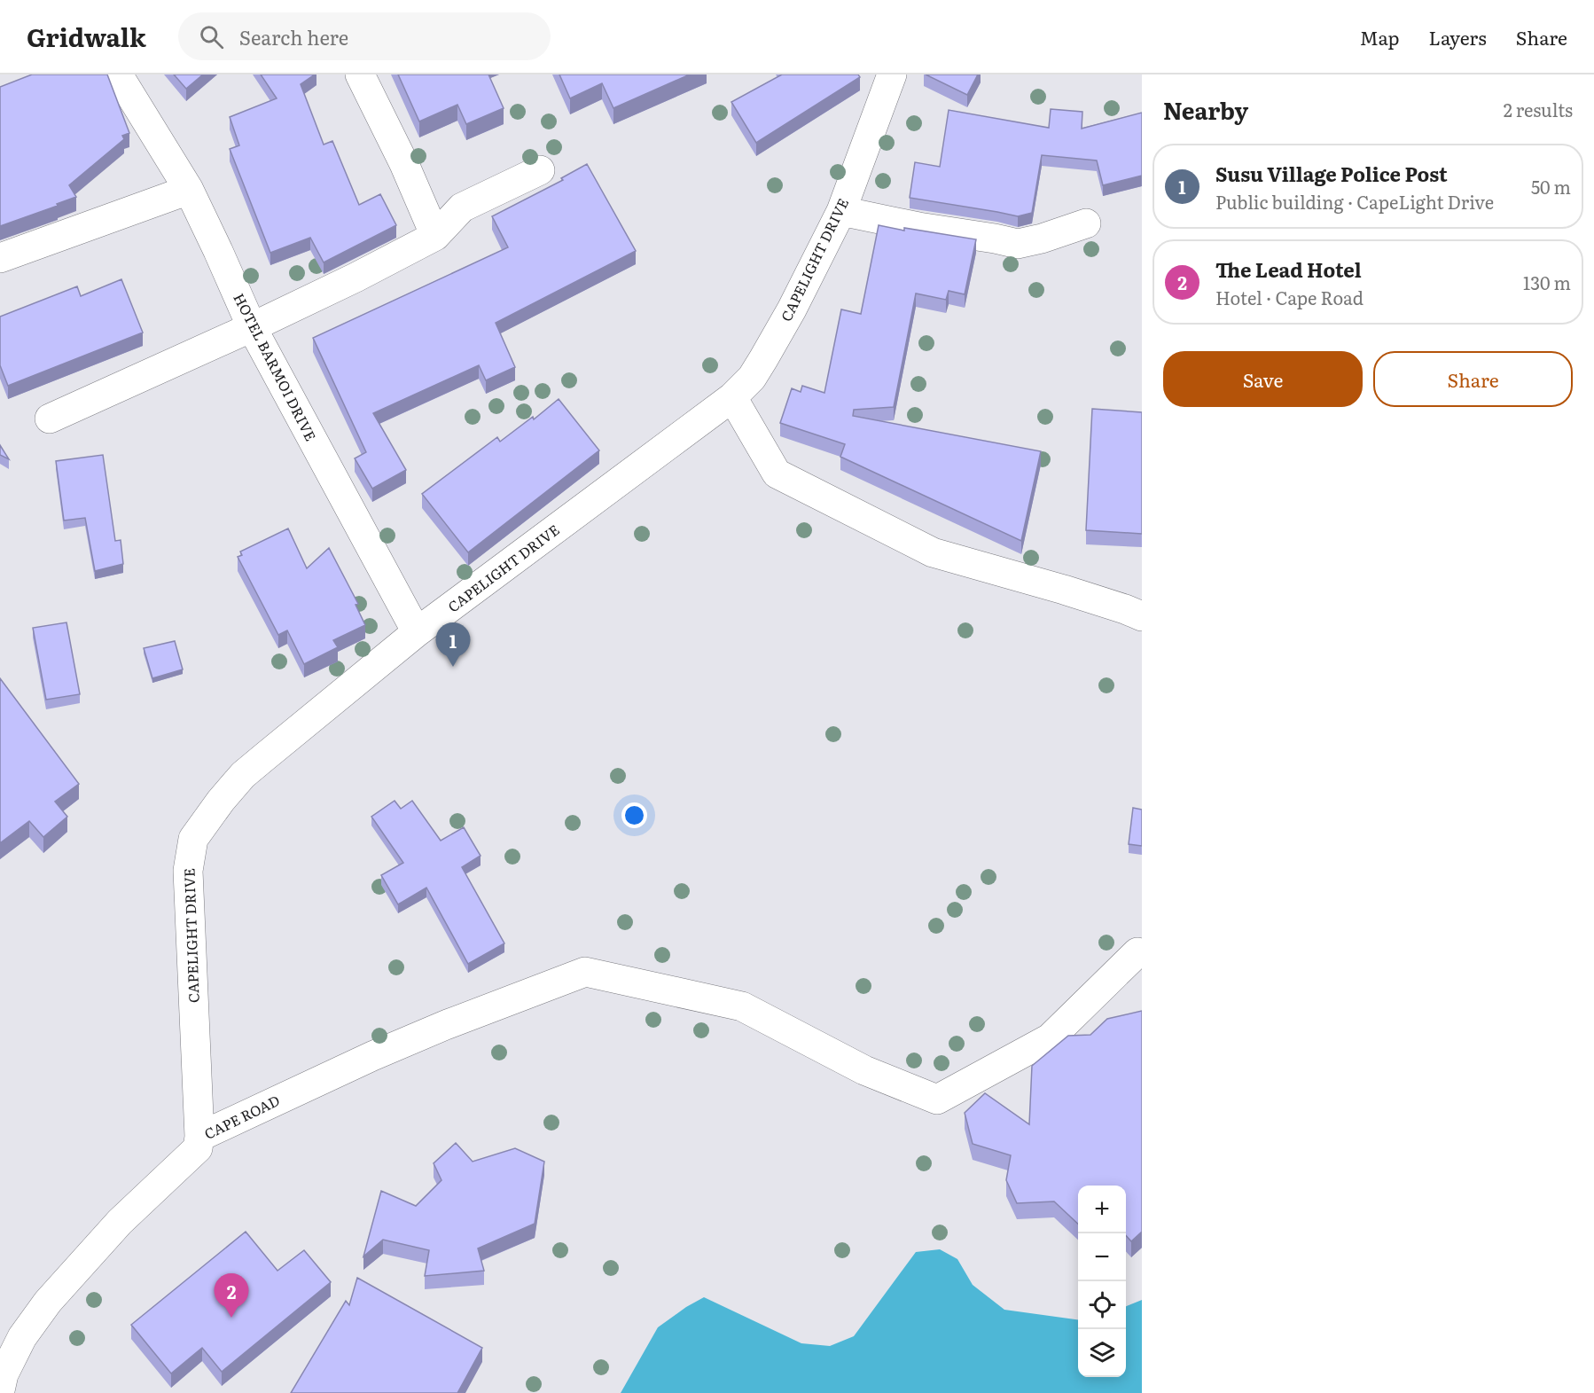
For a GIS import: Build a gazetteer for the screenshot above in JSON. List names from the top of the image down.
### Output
{
  "streets": {
    "street": ["CAPELIGHT DRIVE", "HOTEL BARMOI DRIVE", "CAPE ROAD"]
  },
  "crossings": [
    ["CAPELIGHT DRIVE", "HOTEL BARMOI DRIVE"],
    ["CAPELIGHT DRIVE", "CAPE ROAD"]
  ],
  "page": {
    "header": "Gridwalk",
    "search": "Search here",
    "nav": ["Map", "Layers", "Share"],
    "heading": ["Nearby", "2 results"],
    "list": [
      {
        "mark": "1",
        "name": "Susu Village Police Post",
        "note": "Public building · CapeLight Drive",
        "value": "50 m"
      },
      {
        "mark": "2",
        "name": "The Lead Hotel",
        "note": "Hotel · Cape Road",
        "value": "130 m"
      }
    ],
    "buttons": ["Save", "Share"],
    "pins": ["1", "2"],
    "map_buttons": ["+", "−"]
  }
}
